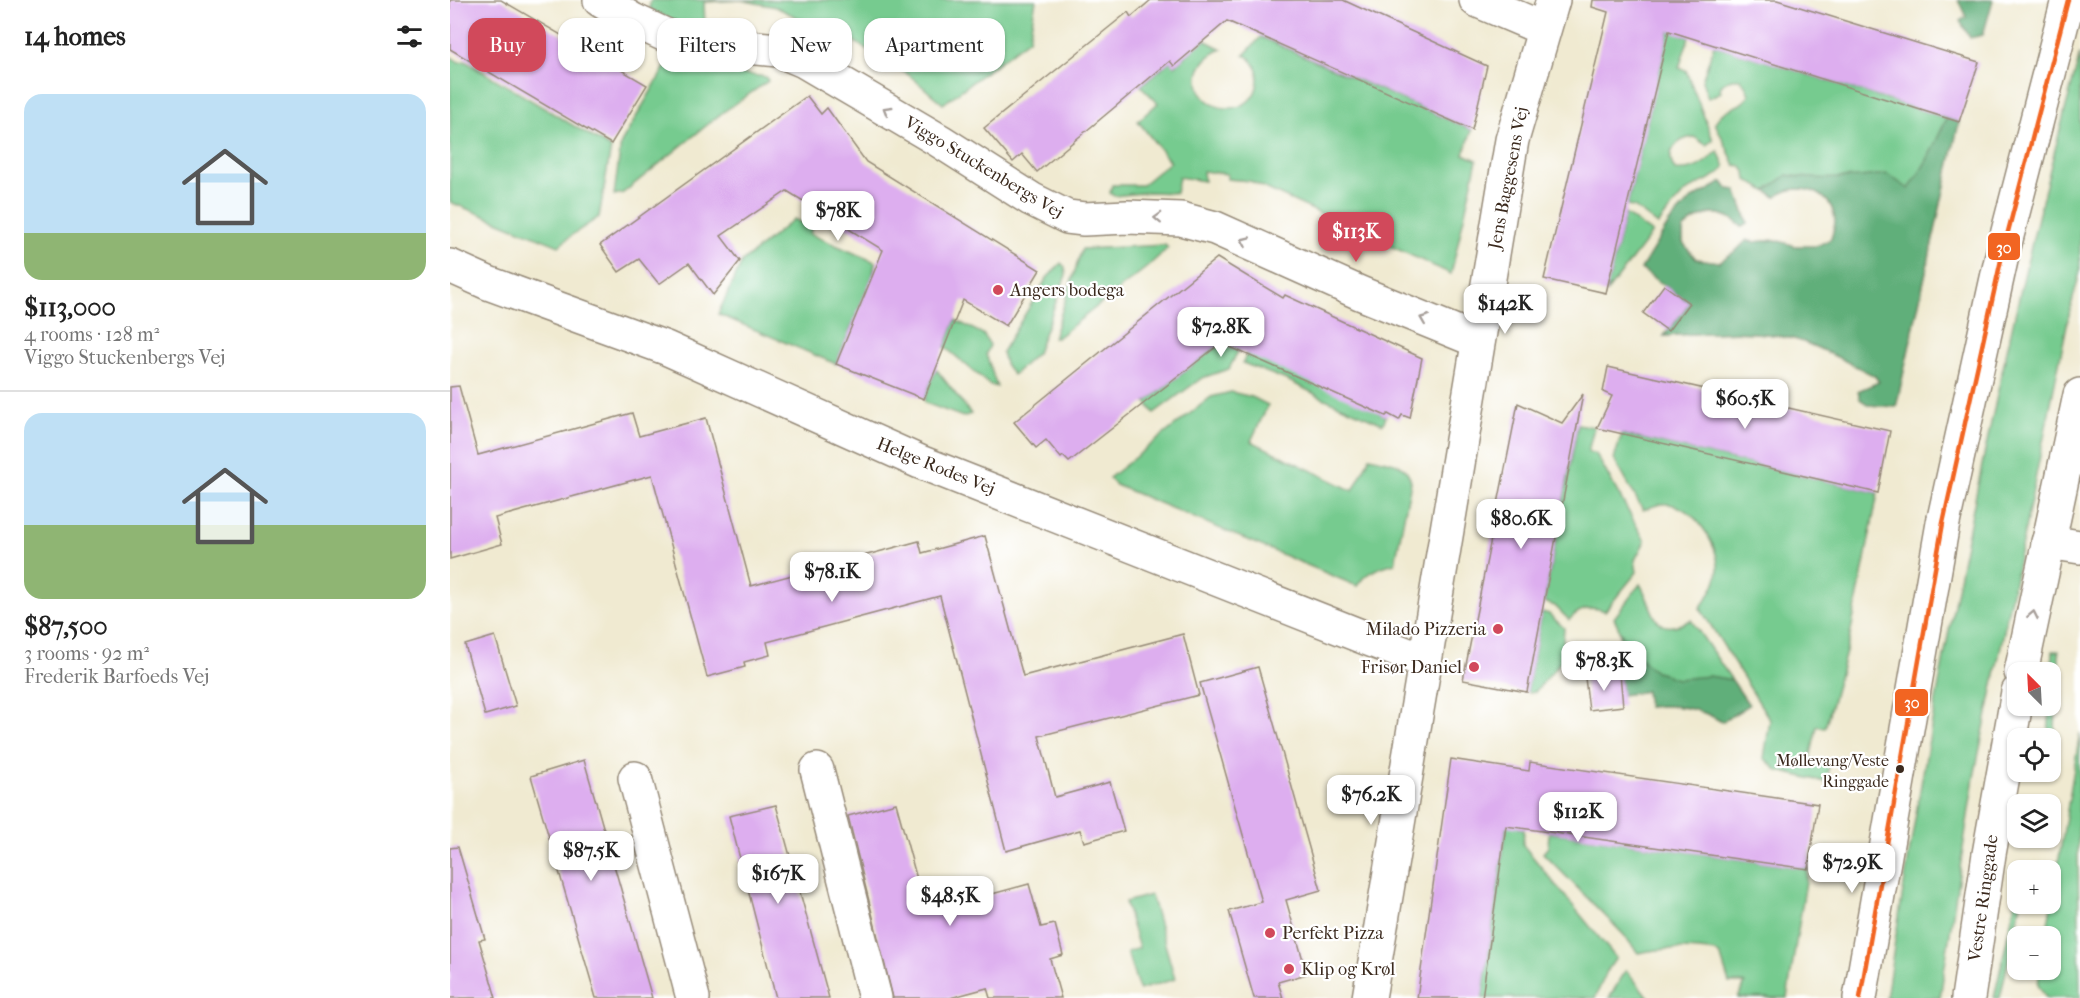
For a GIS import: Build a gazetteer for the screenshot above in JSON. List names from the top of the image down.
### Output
{
  "streets": {
    "street": [
      "Viggo Stuckenbergs Vej",
      "Jens Baggesens Vej",
      "Helge Rodes Vej",
      "Vestre Ringgade"
    ]
  },
  "crossings": [
    ["Viggo Stuckenbergs Vej", "Jens Baggesens Vej"],
    ["Jens Baggesens Vej", "Helge Rodes Vej"]
  ],
  "one_way": ["Viggo Stuckenbergs Vej"],
  "places": [
    "Angers bodega",
    "Milado Pizzeria",
    "Frisør Daniel",
    "Møllevang/Veste Ringgade",
    "Perfekt Pizza",
    "Klip og Krøl"
  ],
  "lines": ["transit line 30"],
  "north": "top left",
  "page": {
    "heading": "14 homes",
    "chip": [
      "Buy",
      "Rent",
      "Filters",
      "New",
      "Apartment"
    ],
    "list": [
      {
        "name": "$113,000",
        "note": "4 rooms · 128 m² · Viggo Stuckenbergs Vej"
      },
      {
        "name": "$87,500",
        "note": "3 rooms · 92 m² · Frederik Barfoeds Vej"
      }
    ],
    "price": [
      "$78K",
      "$113K",
      "$142K",
      "$72.8K",
      "$60.5K",
      "$80.6K",
      "$78.1K",
      "$78.3K",
      "$76.2K",
      "$112K",
      "$87.5K",
      "$72.9K",
      "$167K",
      "$48.5K"
    ],
    "map_buttons": ["+", "−"]
  }
}
